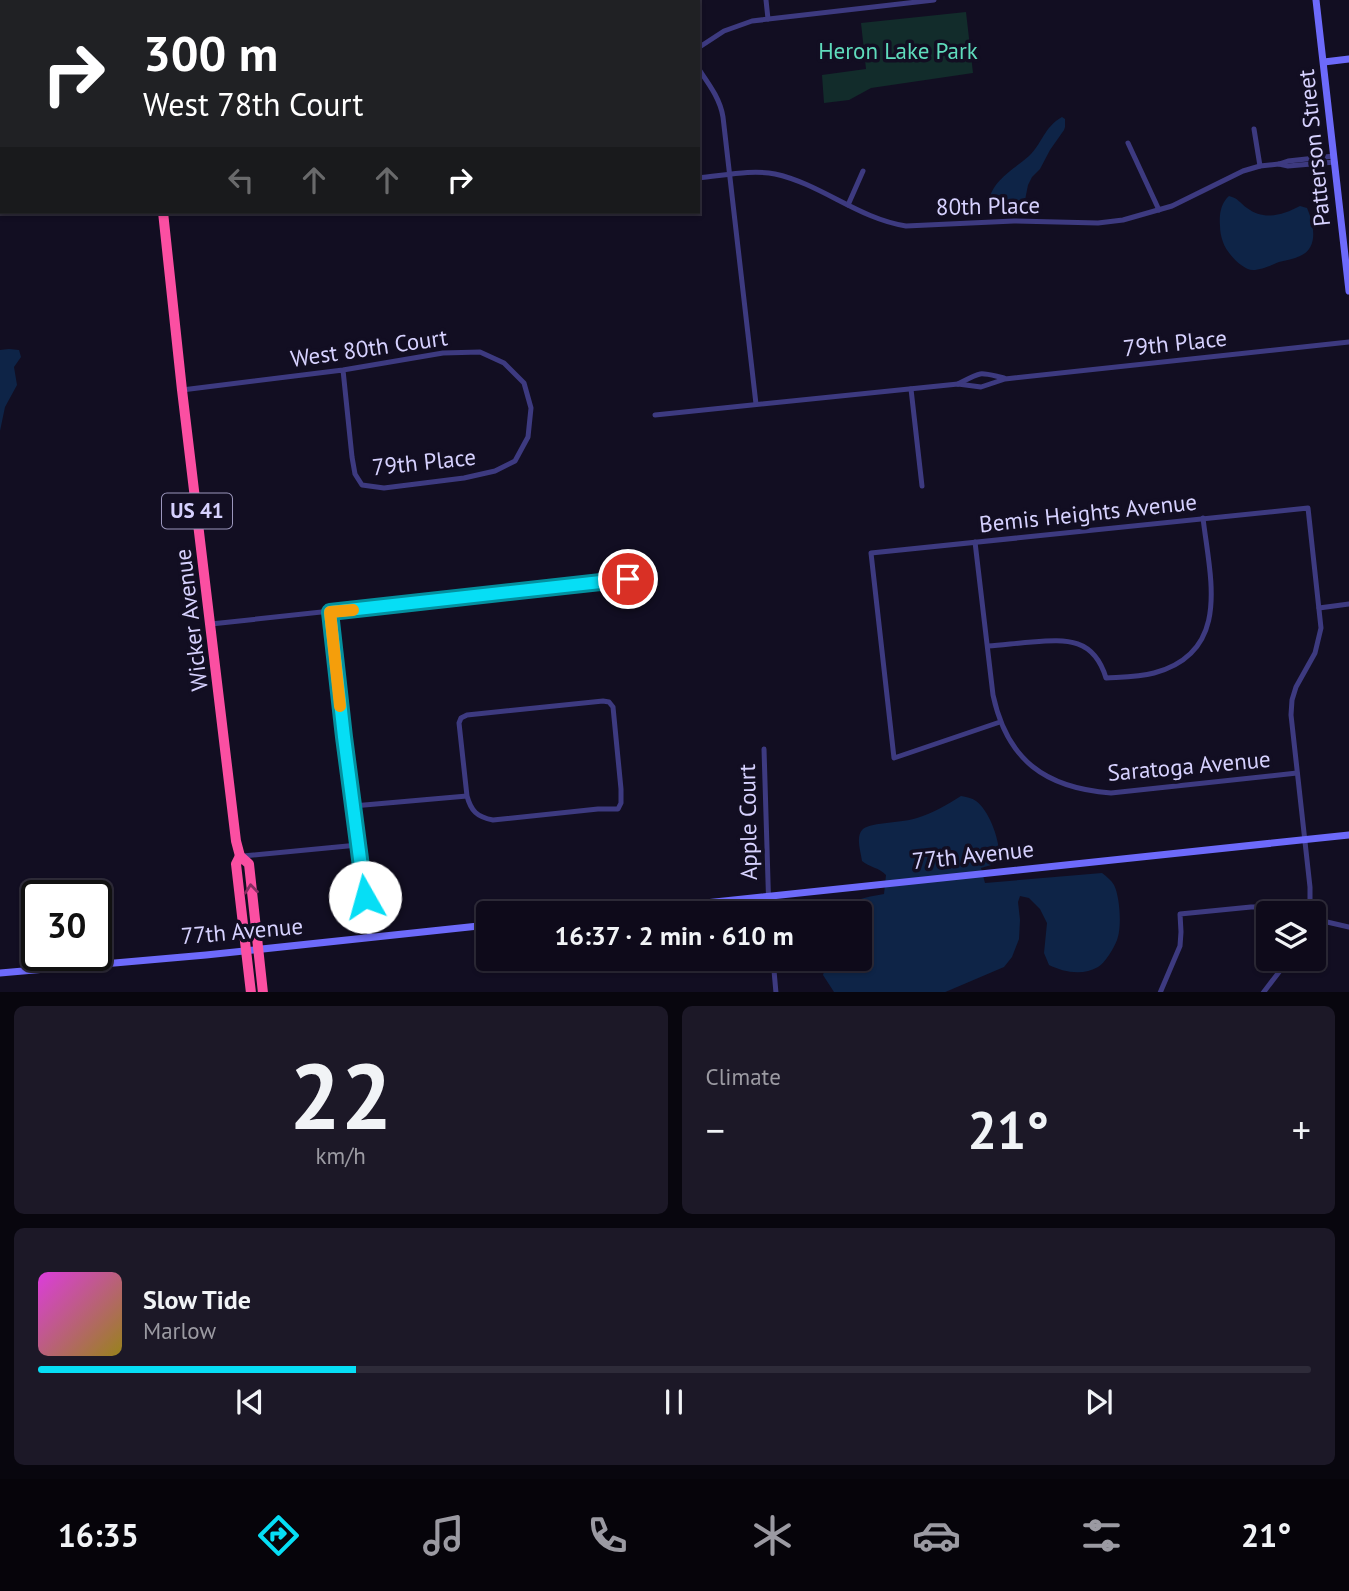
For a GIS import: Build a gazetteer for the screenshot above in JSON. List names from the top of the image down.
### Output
{
  "streets": {
    "highway": ["US 41", "Wicker Avenue"],
    "street": [
      "Patterson Street",
      "80th Place",
      "79th Place",
      "West 80th Court",
      "Bemis Heights Avenue",
      "Saratoga Avenue",
      "Apple Court",
      "77th Avenue"
    ]
  },
  "crossings": [
    ["Patterson Street", "80th Place"],
    ["79th Place", "West 80th Court"],
    ["West 80th Court", "Wicker Avenue"],
    ["Bemis Heights Avenue", "Saratoga Avenue"],
    ["Wicker Avenue", "77th Avenue"],
    ["Apple Court", "77th Avenue"]
  ],
  "parks": ["Heron Lake Park"],
  "page": {
    "turn": ["300 m", "West 78th Court"],
    "limit": "30",
    "trip": "16:37 · 2 min · 610 m",
    "tile": [
      ["22", "km/h"],
      "Climate"
    ],
    "heat": ["−", "21°", "+"],
    "song": ["Slow Tide", "Marlow"],
    "tabs": ["16:35", "21°"]
  }
}
